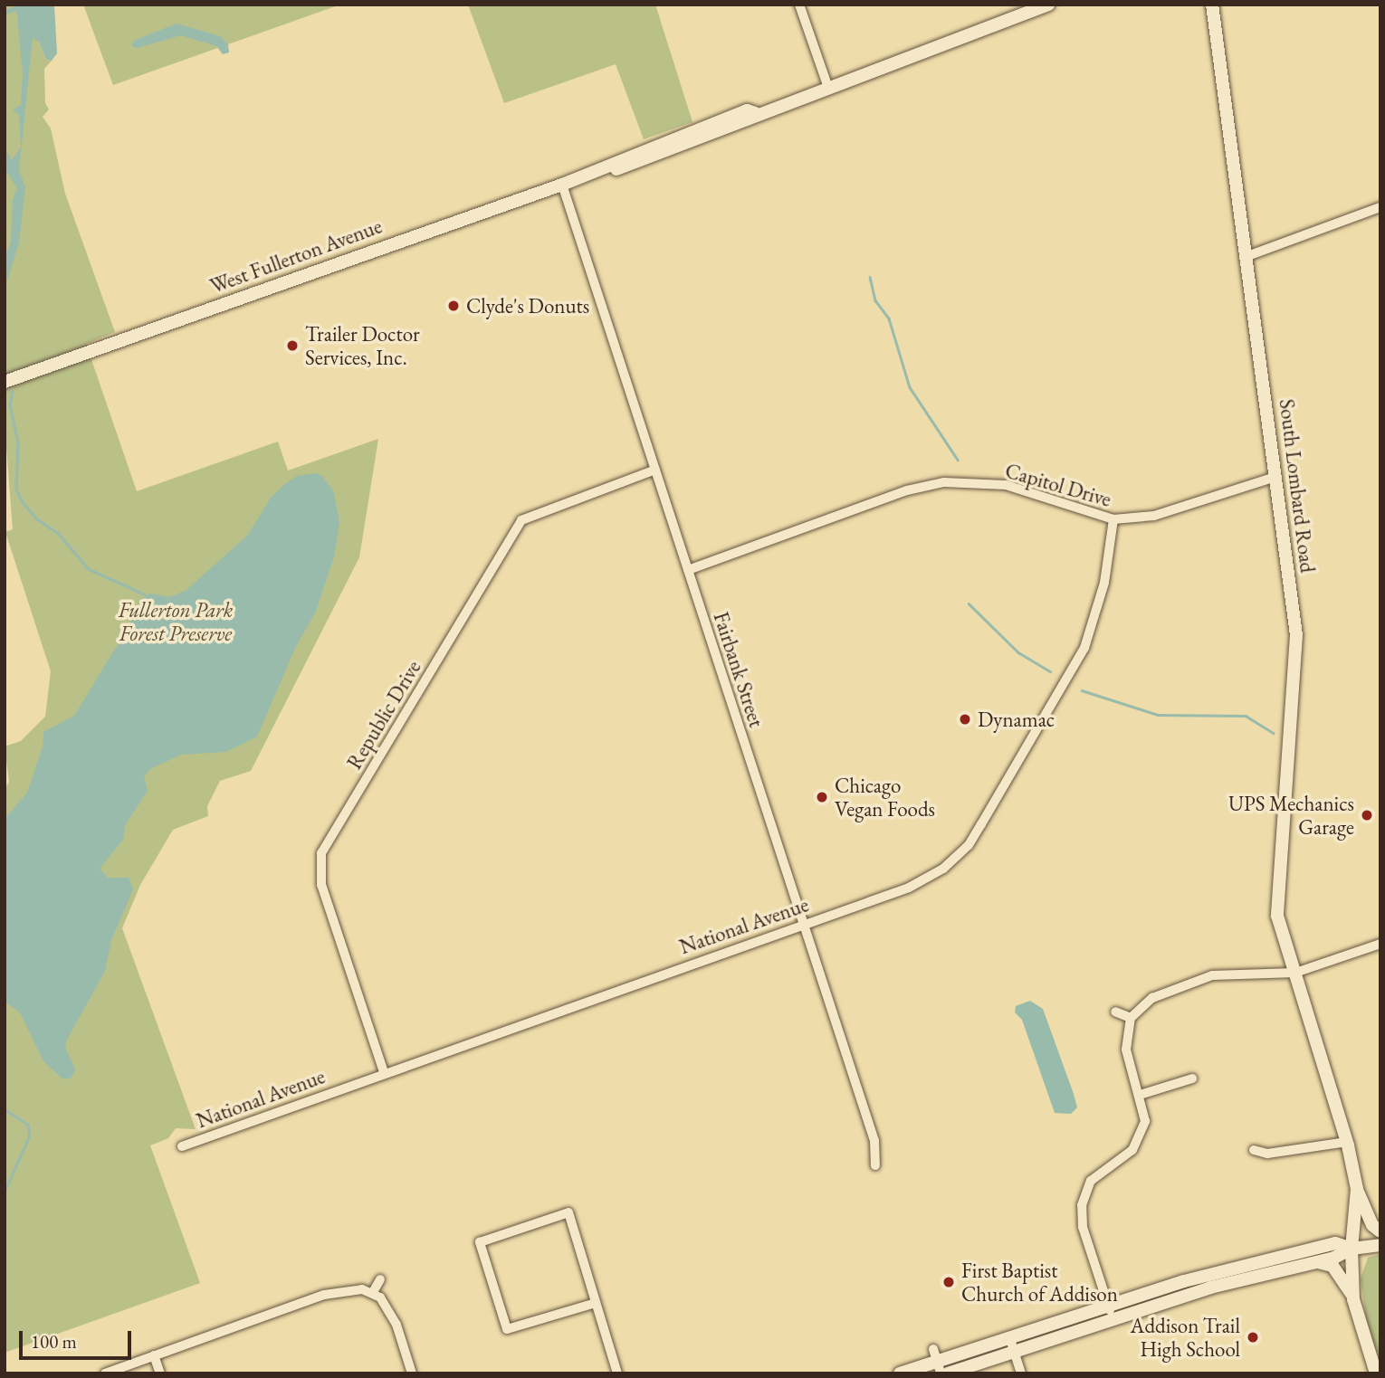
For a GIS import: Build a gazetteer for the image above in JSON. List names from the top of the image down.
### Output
{
  "streets": {
    "street": [
      "West Fullerton Avenue",
      "Capitol Drive",
      "South Lombard Road",
      "Fairbank Street",
      "Republic Drive",
      "National Avenue"
    ]
  },
  "crossings": [
    ["West Fullerton Avenue", "Fairbank Street"],
    ["Capitol Drive", "South Lombard Road"],
    ["Capitol Drive", "Fairbank Street"],
    ["Capitol Drive", "National Avenue"],
    ["Fairbank Street", "Republic Drive"],
    ["Fairbank Street", "National Avenue"],
    ["Republic Drive", "National Avenue"]
  ],
  "parks": ["Fullerton Park Forest Preserve"],
  "places": [
    "Clyde's Donuts",
    "Trailer Doctor Services, Inc.",
    "Dynamac",
    "Chicago Vegan Foods",
    "UPS Mechanics Garage",
    "First Baptist Church of Addison",
    "Addison Trail High School"
  ],
  "scale_bar": "100 m"
}
